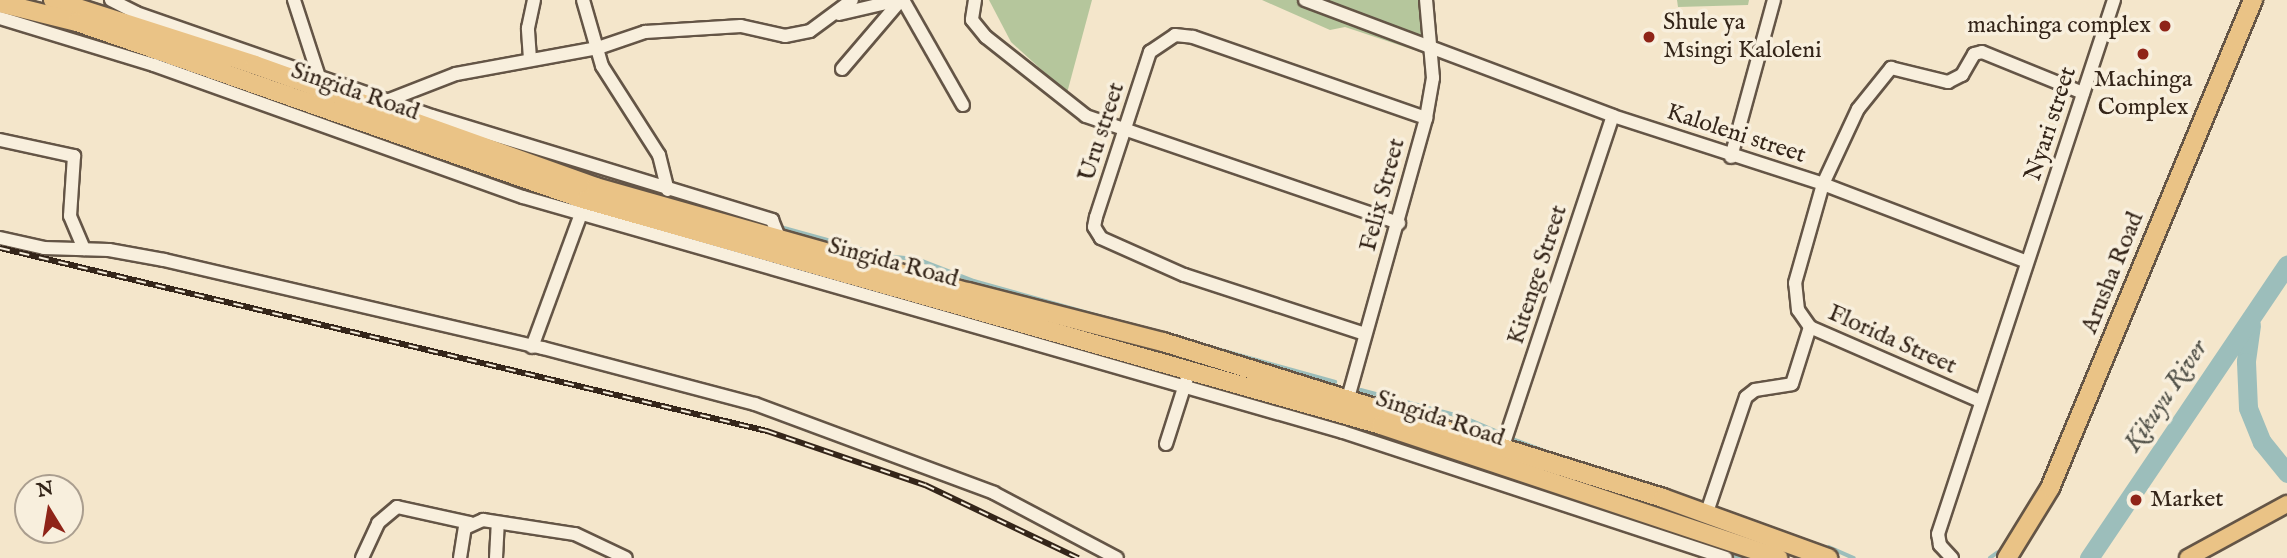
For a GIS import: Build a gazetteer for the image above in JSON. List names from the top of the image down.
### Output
{
  "streets": {
    "highway": ["Singida Road", "Arusha Road"],
    "street": [
      "Nyari street",
      "Uru street",
      "Kaloleni street",
      "Felix Street",
      "Kitenge Street",
      "Florida Street"
    ]
  },
  "crossings": [
    ["Singida Road", "Felix Street"],
    ["Singida Road", "Kitenge Street"],
    ["Nyari street", "Kaloleni street"],
    ["Nyari street", "Florida Street"],
    ["Uru street", "Felix Street"],
    ["Kaloleni street", "Felix Street"],
    ["Kaloleni street", "Kitenge Street"],
    ["Kaloleni street", "Florida Street"]
  ],
  "water": ["Kikuyu River"],
  "places": [
    "machinga complex",
    "Shule ya Msingi Kaloleni",
    "Machinga Complex",
    "Market"
  ],
  "north": "top"
}
